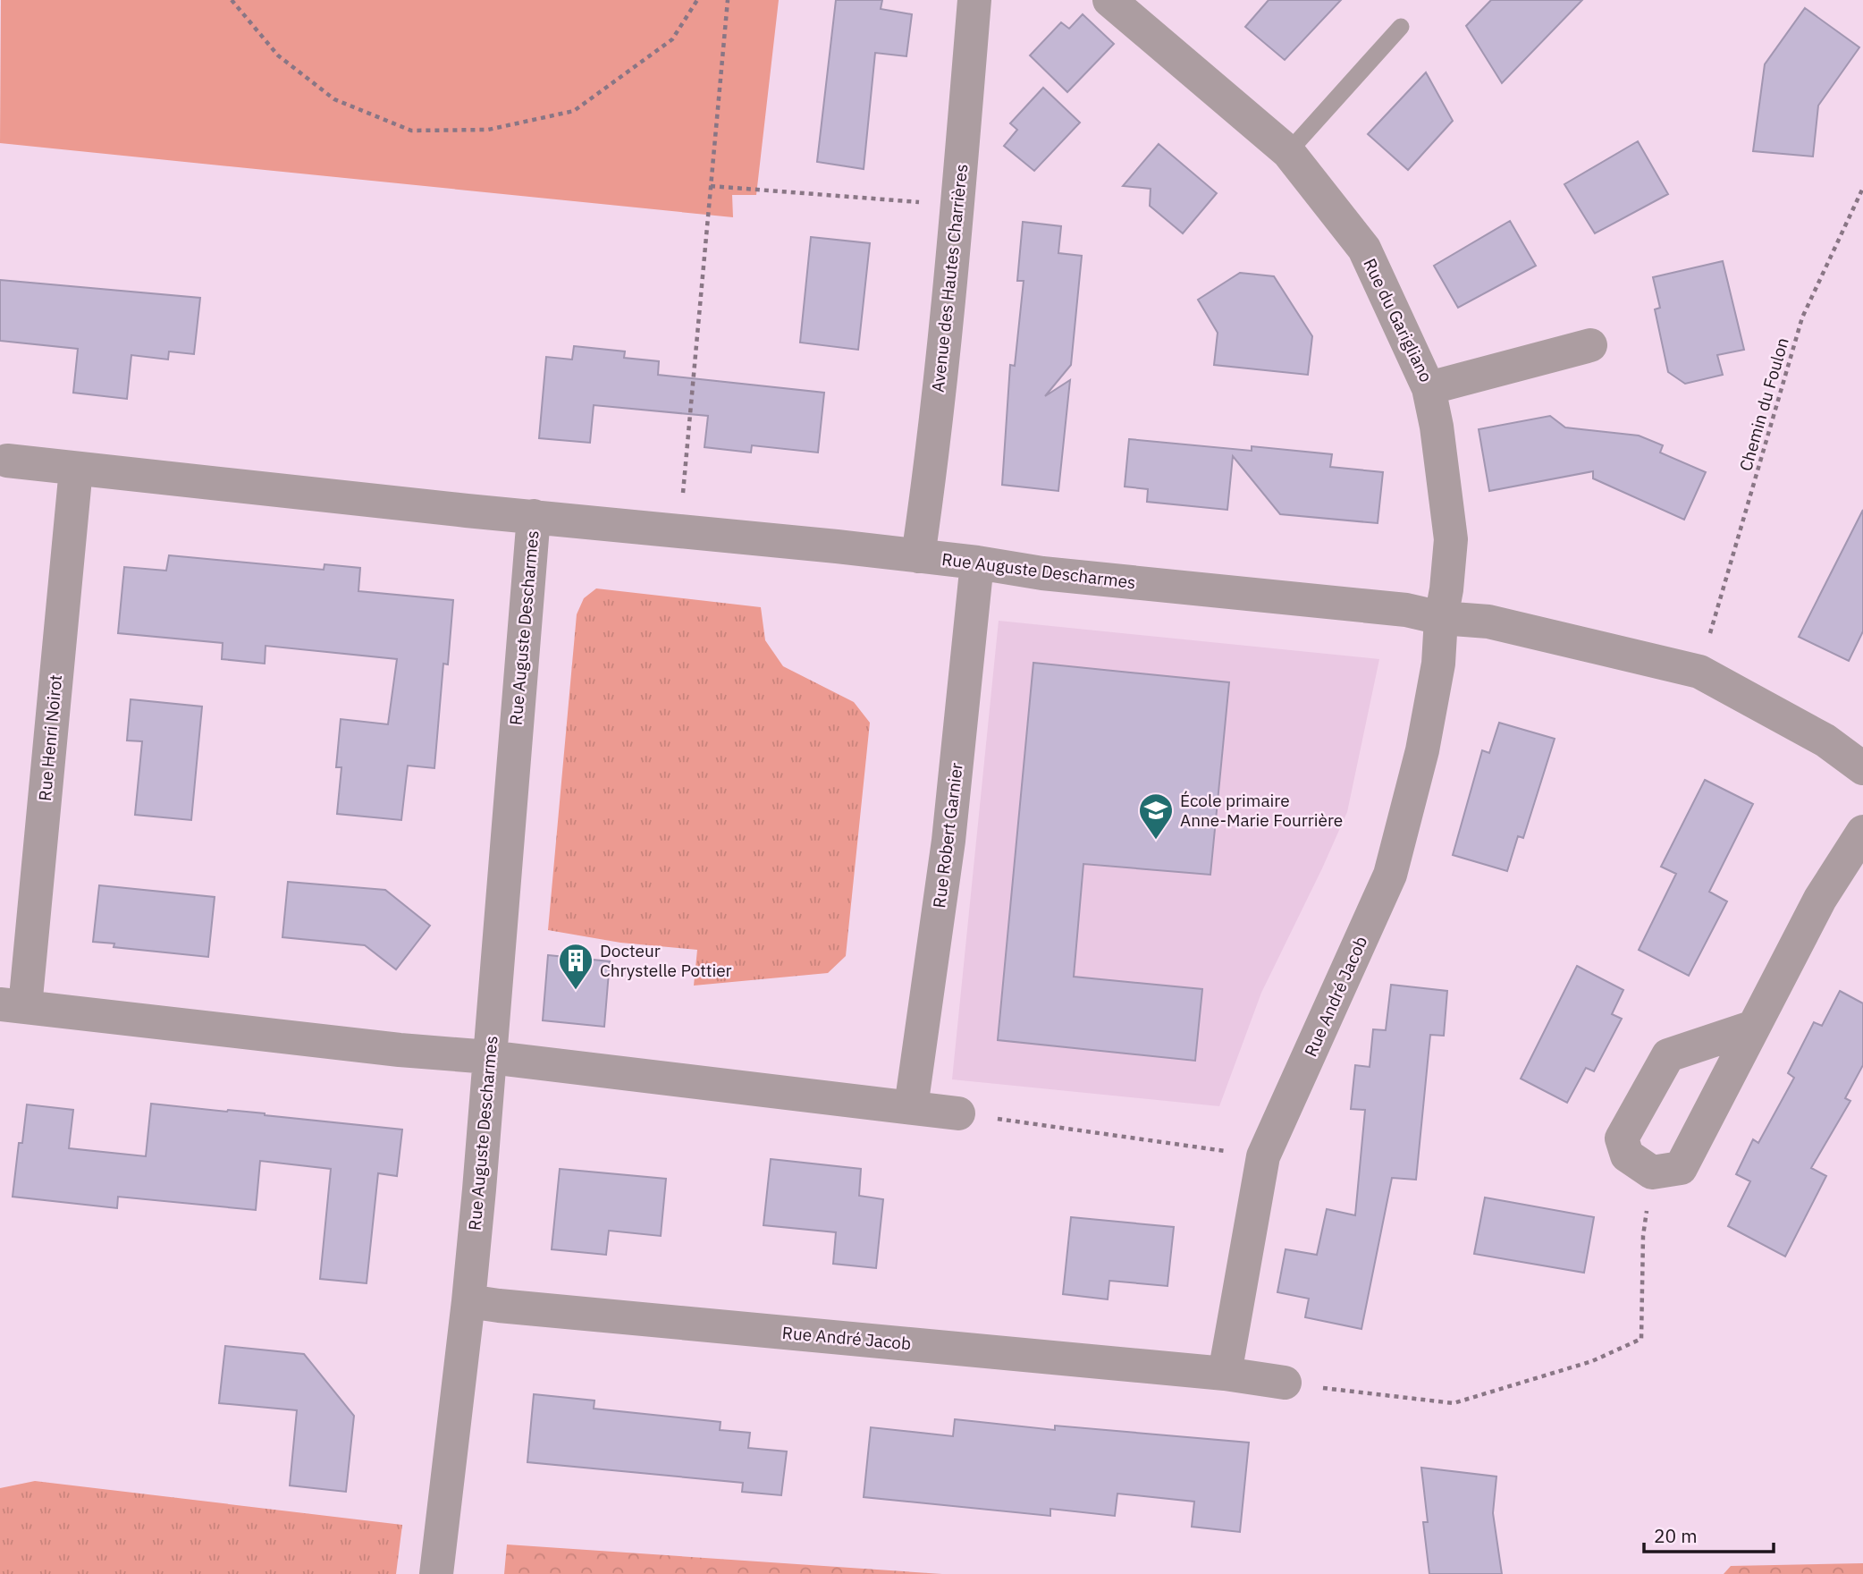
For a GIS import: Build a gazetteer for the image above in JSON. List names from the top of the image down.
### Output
{
  "streets": {
    "street": [
      "Avenue des Hautes Charrières",
      "Rue du Garigliano",
      "Rue Auguste Descharmes",
      "Rue Henri Noirot",
      "Rue Robert Garnier",
      "Rue André Jacob"
    ],
    "path": ["Chemin du Foulon"]
  },
  "crossings": [
    ["Avenue des Hautes Charrières", "Rue Auguste Descharmes"],
    ["Rue du Garigliano", "Rue André Jacob"],
    ["Rue Auguste Descharmes", "Rue Henri Noirot"],
    ["Rue Auguste Descharmes", "Rue Robert Garnier"],
    ["Rue Auguste Descharmes", "Rue André Jacob"]
  ],
  "places": {
    "school or university": ["École primaire Anne-Marie Fourrière"],
    "building": ["Docteur Chrystelle Pottier"]
  },
  "scale_bar": "20 m"
}
